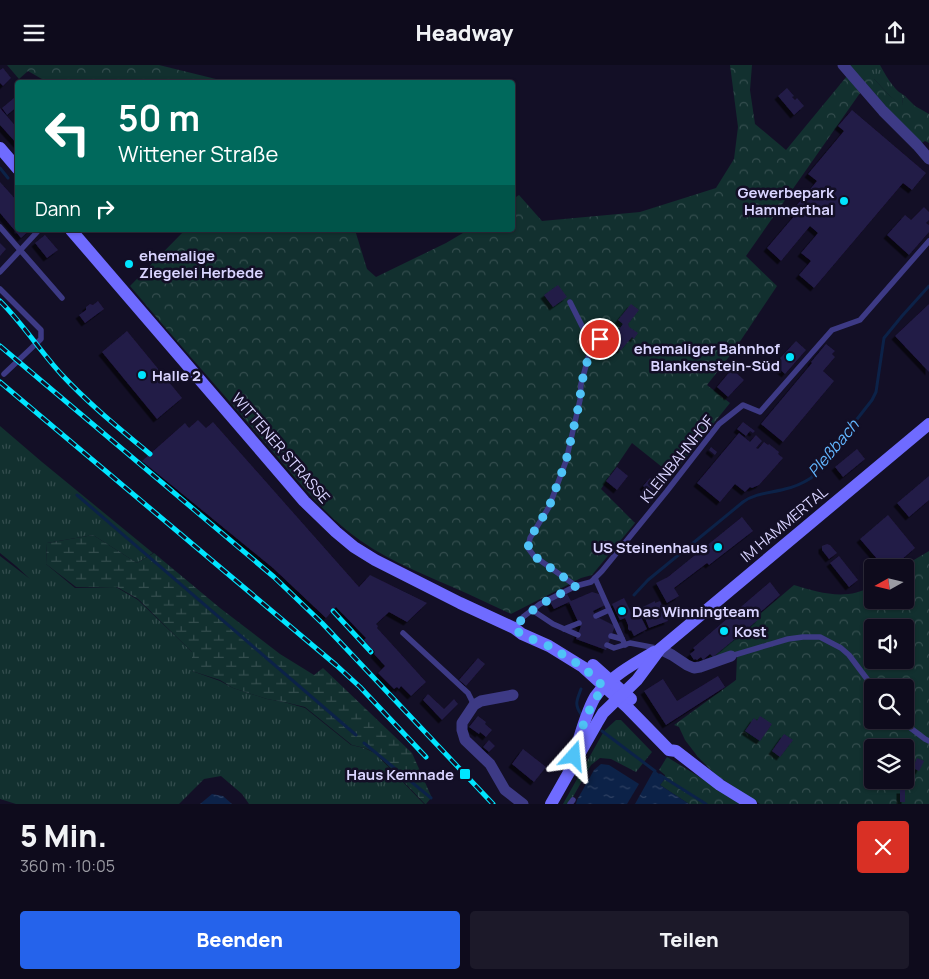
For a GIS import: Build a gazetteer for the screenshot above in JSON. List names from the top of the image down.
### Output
{
  "streets": {
    "main road": ["WITTENER STRASSE", "IM HAMMERTAL"],
    "lane": ["KLEINBAHNHOF"]
  },
  "crossings": [
    ["WITTENER STRASSE", "KLEINBAHNHOF"],
    ["WITTENER STRASSE", "IM HAMMERTAL"]
  ],
  "water": ["Pleßbach"],
  "places": {
    "other": [
      "Gewerbepark Hammerthal",
      "ehemalige Ziegelei Herbede",
      "ehemaliger Bahnhof Blankenstein-Süd",
      "Halle 2",
      "US Steinenhaus",
      "Das Winningteam",
      "Kost"
    ],
    "transit": ["Haus Kemnade"]
  },
  "north": "left",
  "page": {
    "header": "Headway",
    "turn": ["50 m", "Wittener Straße"],
    "then": "Dann",
    "heading": ["5 Min.", "360 m · 10:05"],
    "buttons": ["Beenden", "Teilen"]
  }
}
